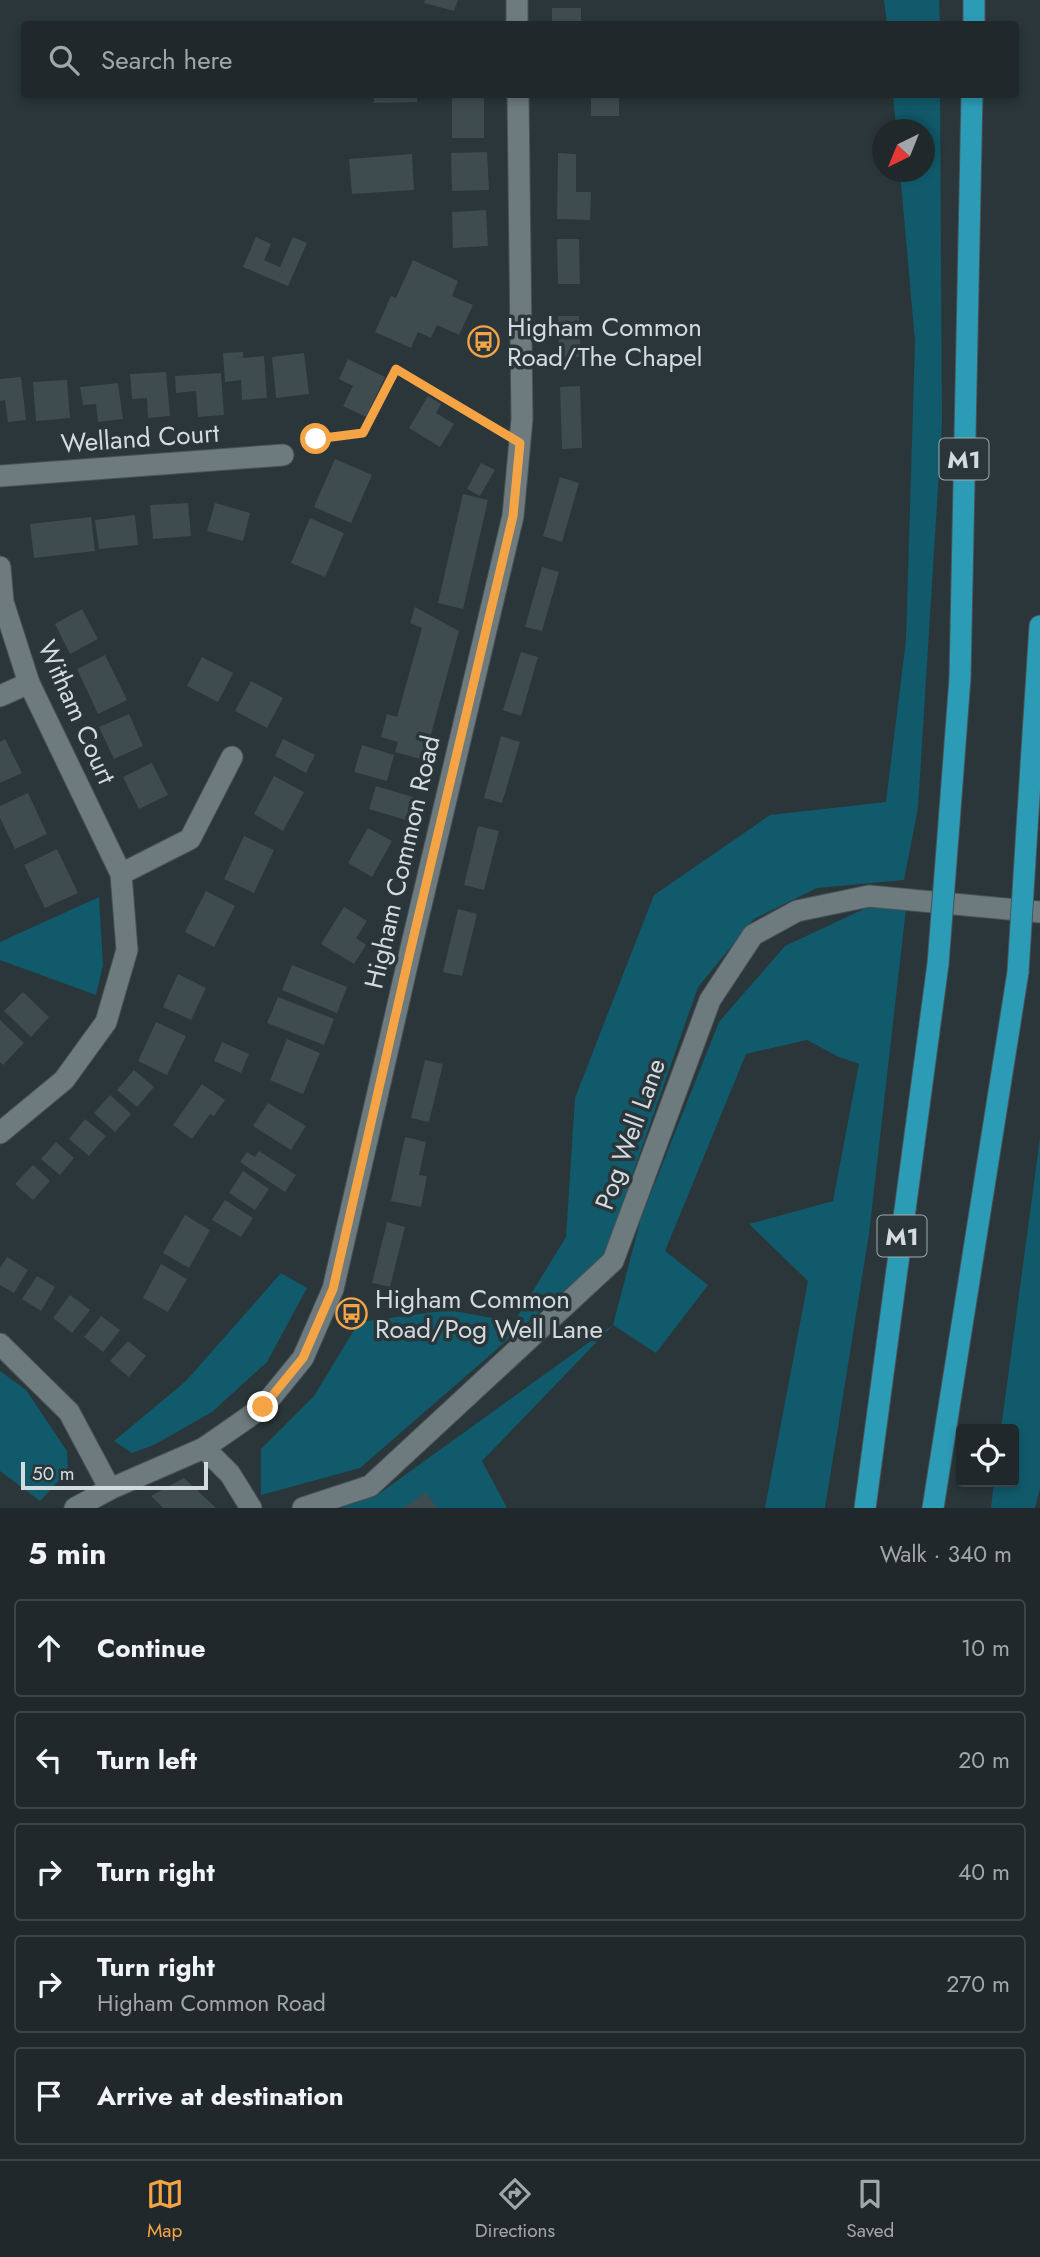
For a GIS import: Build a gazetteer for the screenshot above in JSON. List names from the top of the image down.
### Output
{
  "streets": {
    "highway": ["M1"],
    "street": [
      "Welland Court",
      "Witham Court",
      "Higham Common Road",
      "Pog Well Lane"
    ]
  },
  "places": {
    "bus stop": ["Higham Common Road/The Chapel", "Higham Common Road/Pog Well Lane"]
  },
  "scale_bar": "50 m",
  "north": "bottom left",
  "page": {
    "search": "Search here",
    "scale": "50 m",
    "heading": ["5 min", "Walk · 340 m"],
    "list": [
      ["Continue", "10 m"],
      ["Turn left", "20 m"],
      ["Turn right", "40 m"],
      ["Turn right", "Higham Common Road", "270 m"],
      "Arrive at destination"
    ],
    "nav": ["Map", "Directions", "Saved"]
  }
}
